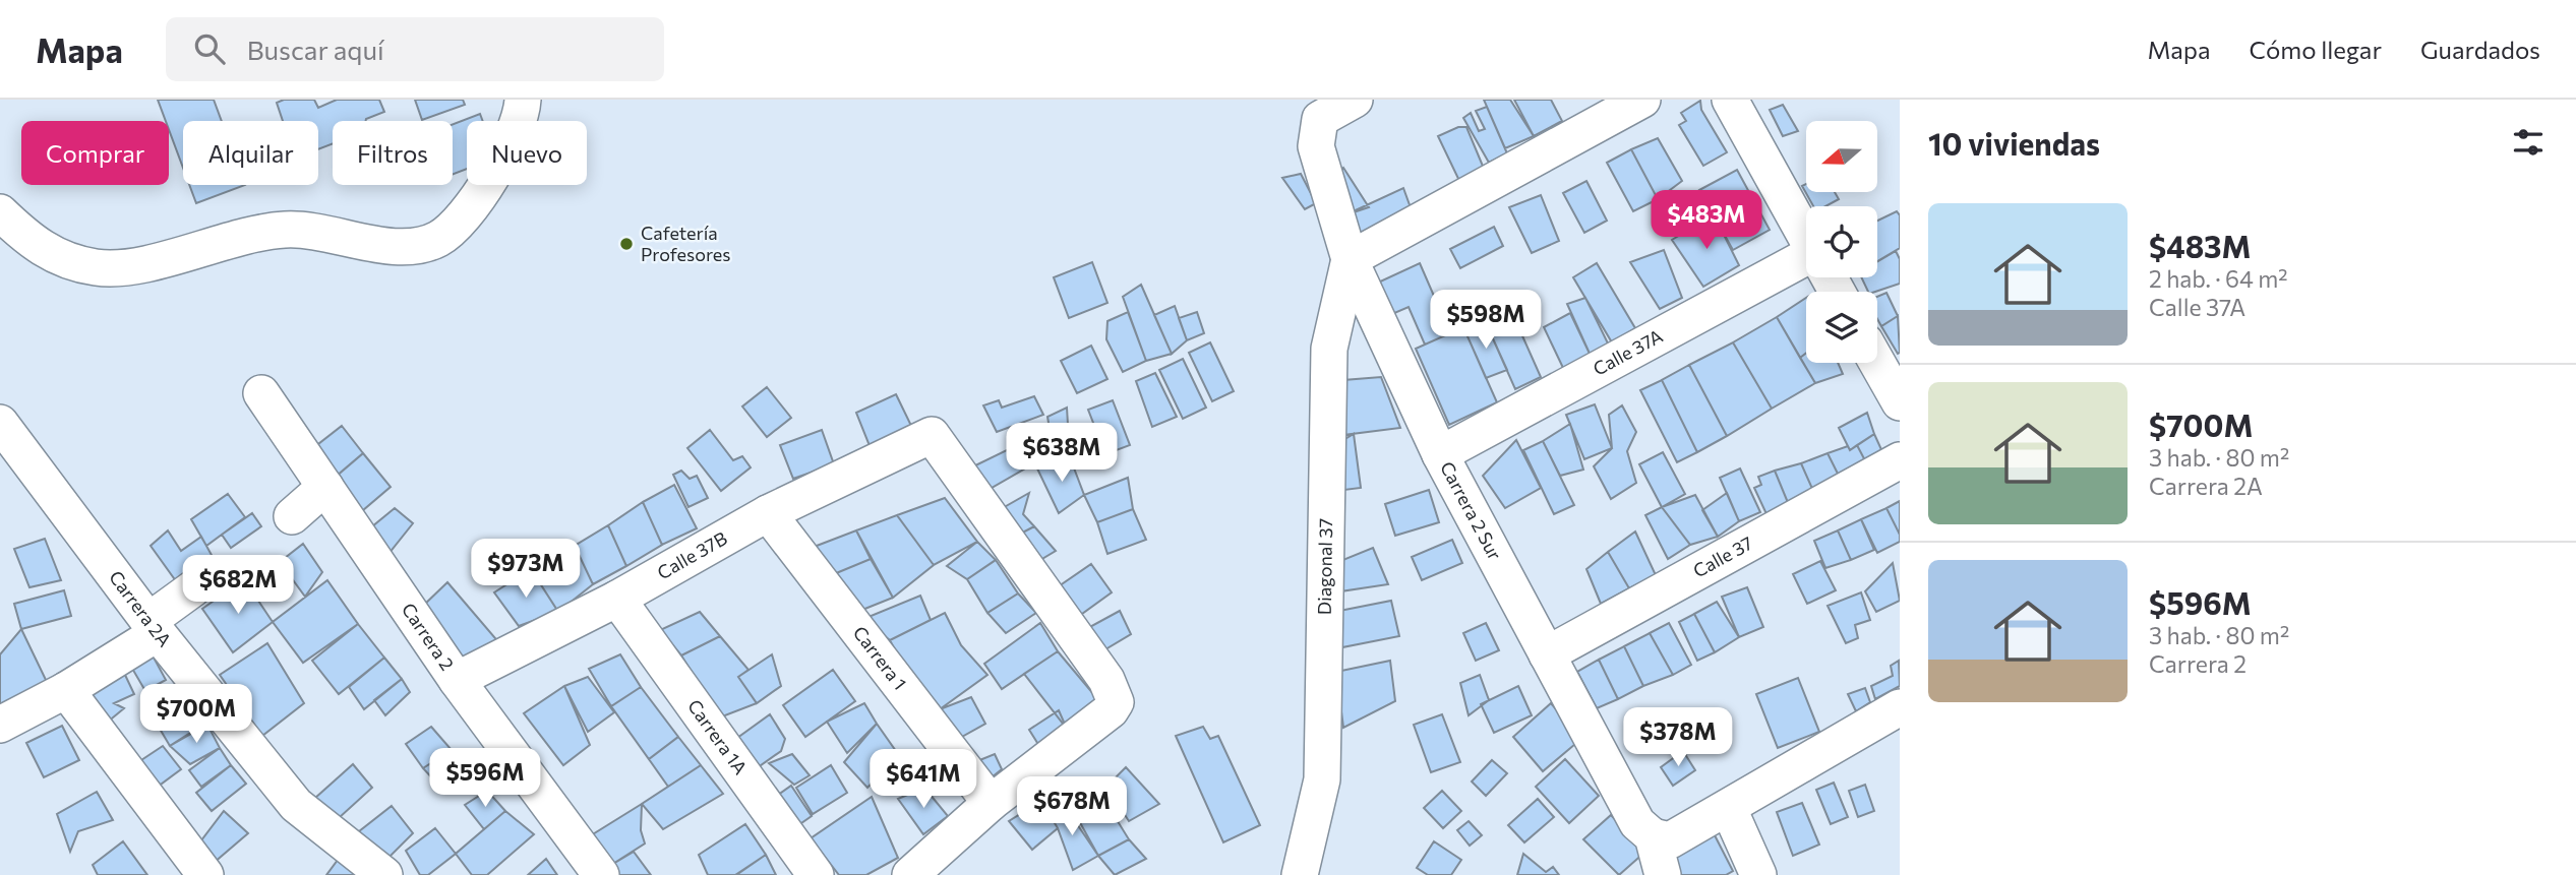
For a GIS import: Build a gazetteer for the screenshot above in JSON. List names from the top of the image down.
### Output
{
  "streets": {
    "street": [
      "Calle 37A",
      "Carrera 2 Sur",
      "Calle 37B",
      "Calle 37",
      "Diagonal 37",
      "Carrera 2A",
      "Carrera 2",
      "Carrera 1",
      "Carrera 1A"
    ]
  },
  "crossings": [
    ["Calle 37A", "Carrera 2 Sur"],
    ["Carrera 2 Sur", "Calle 37"],
    ["Carrera 2 Sur", "Diagonal 37"],
    ["Calle 37B", "Carrera 2"],
    ["Calle 37B", "Carrera 1"],
    ["Calle 37B", "Carrera 1A"]
  ],
  "places": ["Cafetería Profesores"],
  "north": "left",
  "page": {
    "header": "Mapa",
    "search": "Buscar aquí",
    "nav": ["Mapa", "Cómo llegar", "Guardados"],
    "heading": "10 viviendas",
    "chip": [
      "Comprar",
      "Alquilar",
      "Filtros",
      "Nuevo"
    ],
    "list": [
      {
        "name": "$483M",
        "note": "2 hab. · 64 m² · Calle 37A"
      },
      {
        "name": "$700M",
        "note": "3 hab. · 80 m² · Carrera 2A"
      },
      {
        "name": "$596M",
        "note": "3 hab. · 80 m² · Carrera 2"
      }
    ],
    "price": [
      "$483M",
      "$598M",
      "$638M",
      "$973M",
      "$682M",
      "$700M",
      "$378M",
      "$596M",
      "$641M",
      "$678M"
    ]
  }
}
